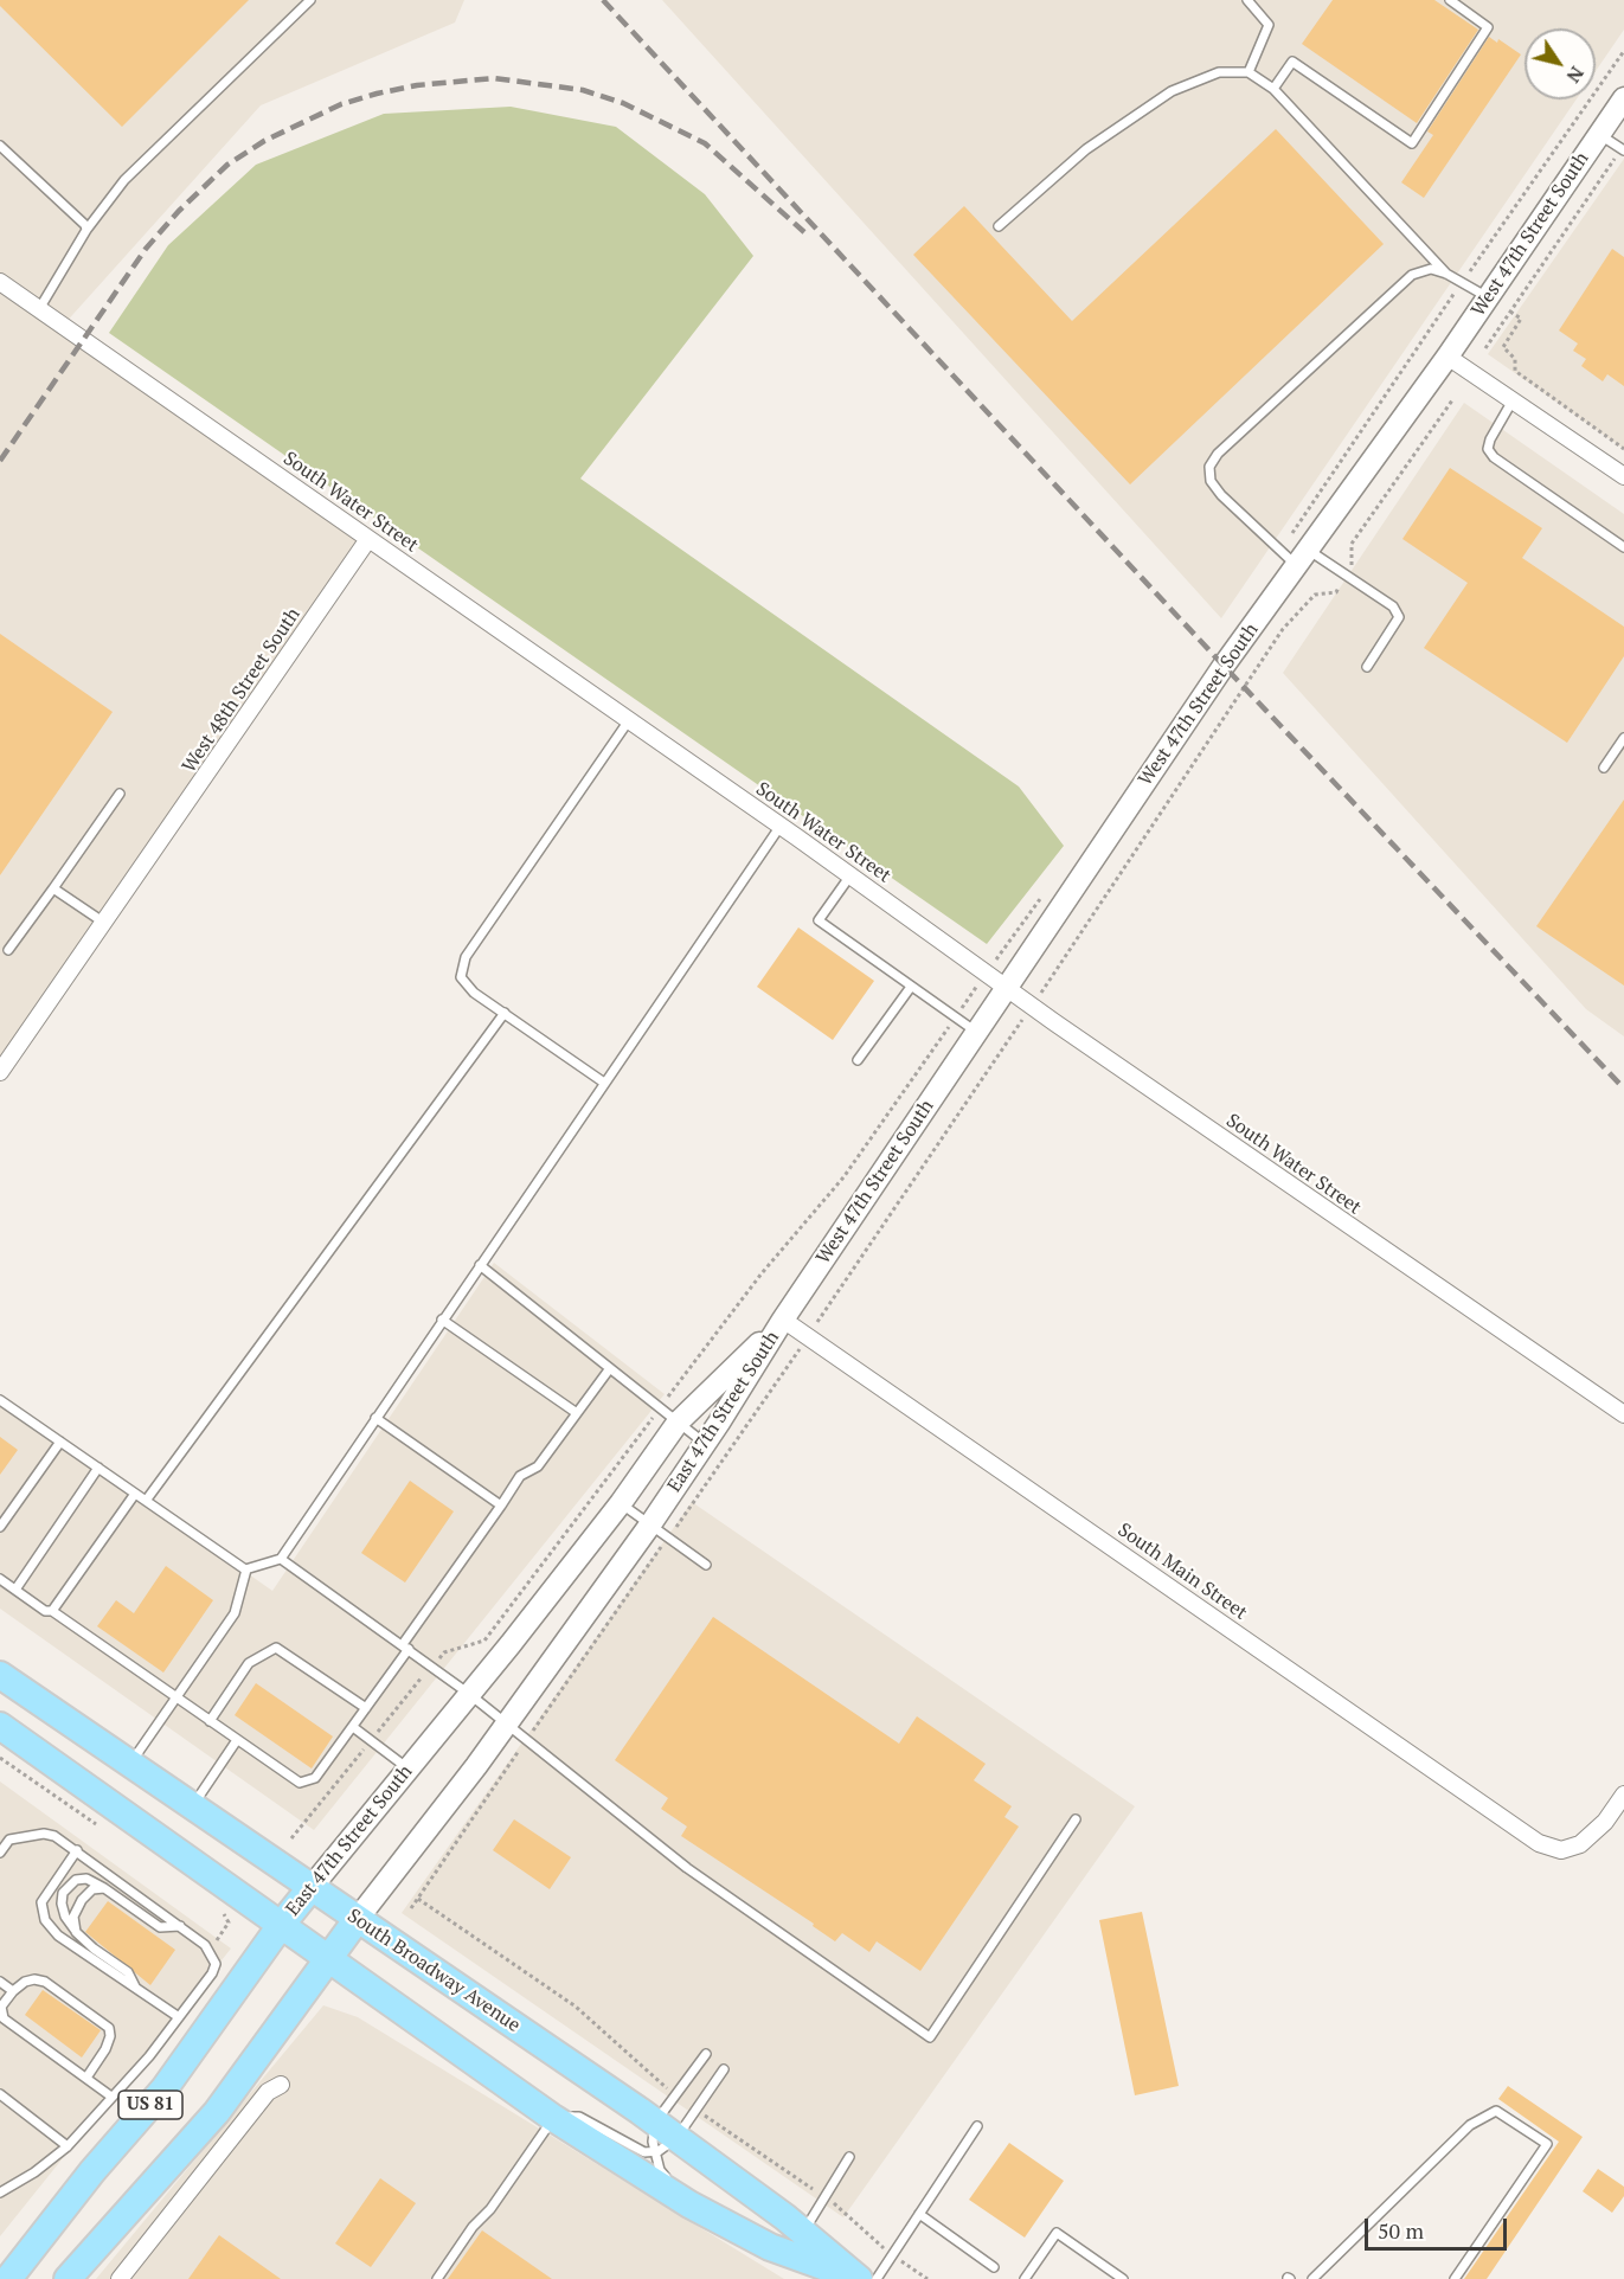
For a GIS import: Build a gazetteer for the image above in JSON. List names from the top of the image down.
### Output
{
  "streets": {
    "main road": ["East 47th Street South", "South Broadway Avenue", "US 81"],
    "street": [
      "West 47th Street South",
      "South Water Street",
      "West 48th Street South",
      "South Main Street"
    ]
  },
  "crossings": [
    ["West 47th Street South", "South Water Street"],
    ["West 47th Street South", "East 47th Street South"],
    ["West 47th Street South", "South Main Street"],
    ["South Water Street", "West 48th Street South"],
    ["East 47th Street South", "South Main Street"],
    ["East 47th Street South", "South Broadway Avenue"]
  ],
  "scale_bar": "50 m",
  "north": "bottom right"
}
